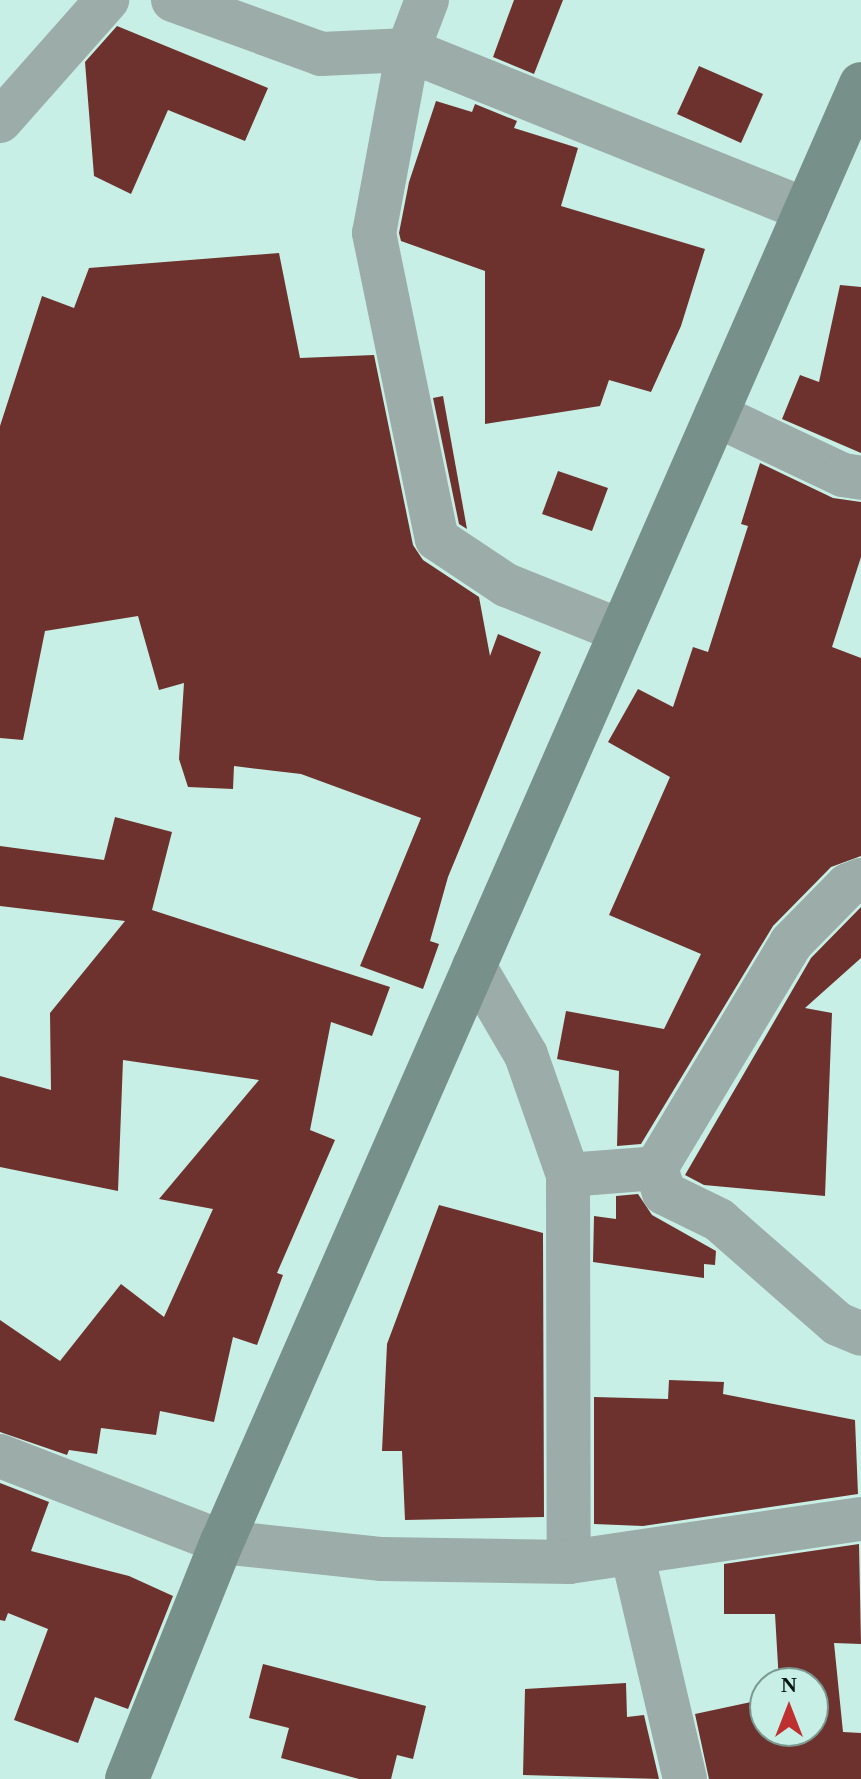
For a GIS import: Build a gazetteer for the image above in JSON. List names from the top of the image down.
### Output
{
  "north": "top"
}
